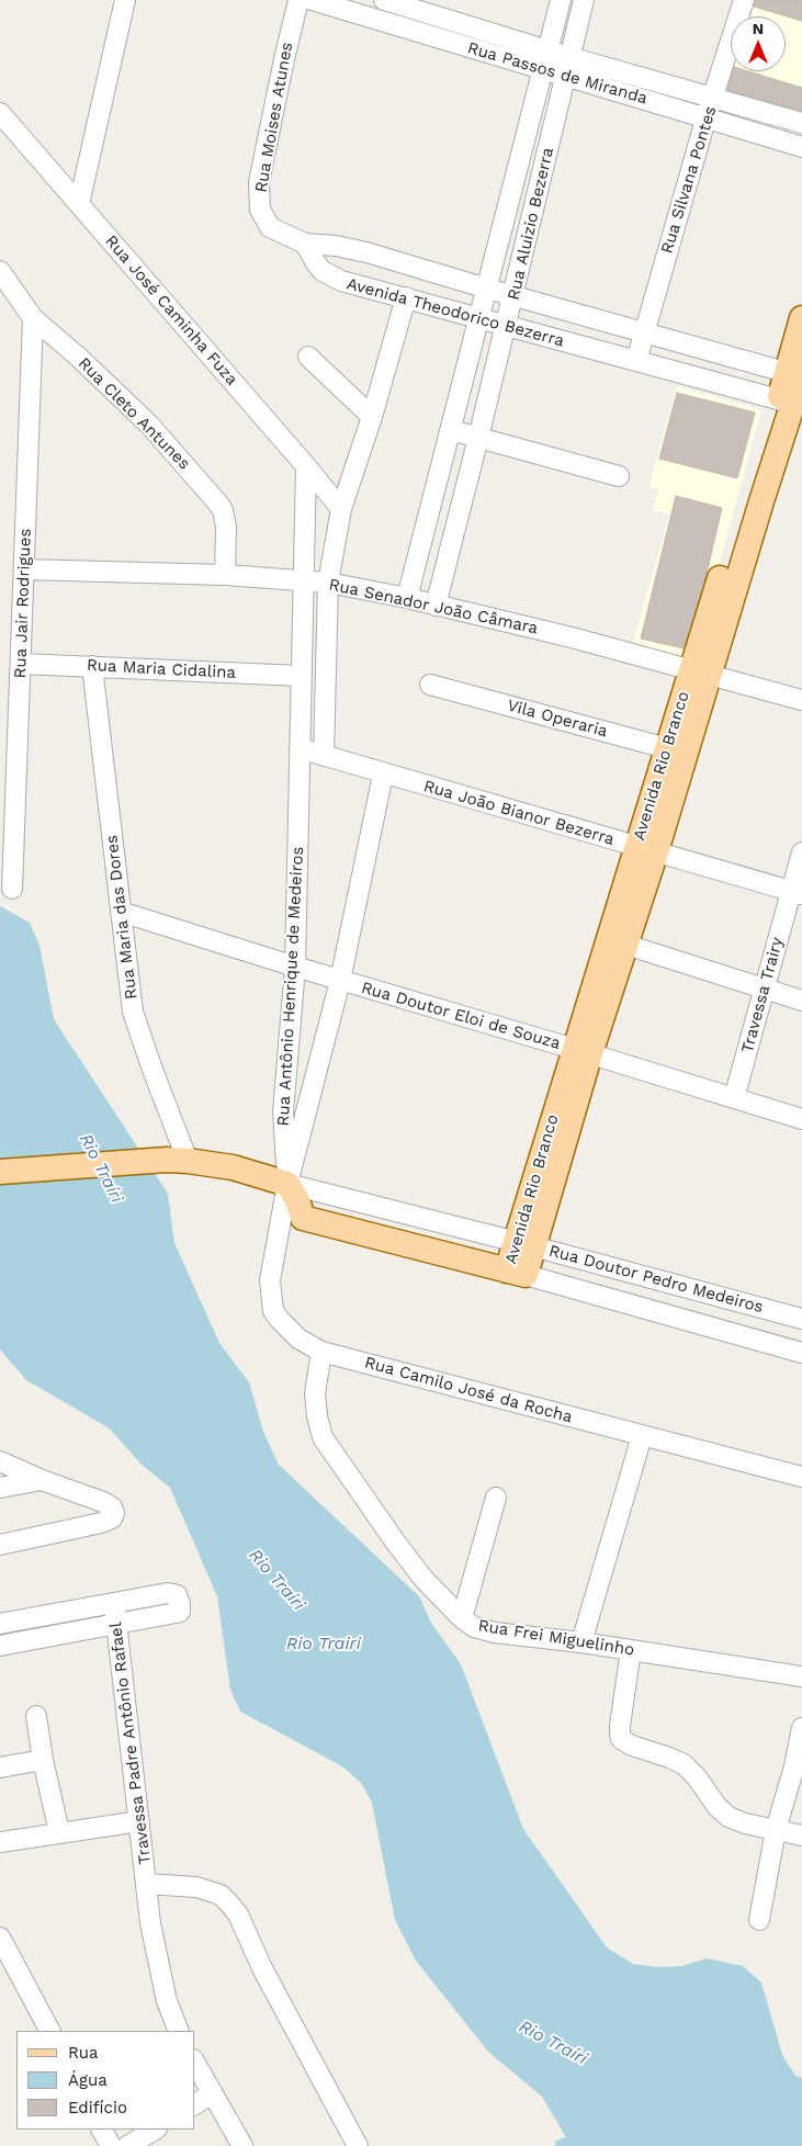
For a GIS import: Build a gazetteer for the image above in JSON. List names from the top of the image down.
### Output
{
  "streets": {
    "main road": ["Avenida Rio Branco", "Rua Doutor Pedro Medeiros"],
    "street": [
      "Rua Passos de Miranda",
      "Rua Moises Atunes",
      "Rua Silvana Pontes",
      "Rua Aluizio Bezerra",
      "Rua José Caminha Fuza",
      "Avenida Theodorico Bezerra",
      "Rua Cleto Antunes",
      "Rua Jair Rodrigues",
      "Rua Senador João Câmara",
      "Rua Maria Cidalina",
      "Vila Operaria",
      "Rua João Bianor Bezerra",
      "Rua Maria das Dores",
      "Rua Antônio Henrique de Medeiros",
      "Travessa Trairy",
      "Rua Doutor Eloi de Souza",
      "Rua Camilo José da Rocha",
      "Rua Frei Miguelinho",
      "Travessa Padre Antônio Rafael"
    ]
  },
  "crossings": [
    ["Rua Passos de Miranda", "Rua Silvana Pontes"],
    ["Rua Passos de Miranda", "Rua Aluizio Bezerra"],
    ["Rua Moises Atunes", "Avenida Theodorico Bezerra"],
    ["Rua Silvana Pontes", "Avenida Theodorico Bezerra"],
    ["Rua Aluizio Bezerra", "Avenida Theodorico Bezerra"],
    ["Rua Aluizio Bezerra", "Rua Senador João Câmara"],
    ["Rua José Caminha Fuza", "Rua Antônio Henrique de Medeiros"],
    ["Avenida Theodorico Bezerra", "Avenida Rio Branco"],
    ["Rua Cleto Antunes", "Rua Jair Rodrigues"],
    ["Rua Cleto Antunes", "Rua Senador João Câmara"],
    ["Rua Jair Rodrigues", "Rua Senador João Câmara"],
    ["Rua Jair Rodrigues", "Rua Maria Cidalina"],
    ["Rua Senador João Câmara", "Avenida Rio Branco"],
    ["Rua Senador João Câmara", "Rua Antônio Henrique de Medeiros"],
    ["Rua Maria Cidalina", "Rua Maria das Dores"],
    ["Rua Maria Cidalina", "Rua Antônio Henrique de Medeiros"],
    ["Vila Operaria", "Avenida Rio Branco"],
    ["Avenida Rio Branco", "Rua João Bianor Bezerra"],
    ["Avenida Rio Branco", "Rua Doutor Eloi de Souza"],
    ["Avenida Rio Branco", "Rua Doutor Pedro Medeiros"],
    ["Rua João Bianor Bezerra", "Rua Antônio Henrique de Medeiros"],
    ["Rua João Bianor Bezerra", "Travessa Trairy"],
    ["Rua Maria das Dores", "Rua Doutor Eloi de Souza"],
    ["Rua Maria das Dores", "Rua Doutor Pedro Medeiros"],
    ["Rua Antônio Henrique de Medeiros", "Rua Doutor Eloi de Souza"],
    ["Rua Antônio Henrique de Medeiros", "Rua Doutor Pedro Medeiros"],
    ["Rua Antônio Henrique de Medeiros", "Rua Camilo José da Rocha"],
    ["Travessa Trairy", "Rua Doutor Eloi de Souza"],
    ["Rua Doutor Pedro Medeiros", "Rua Camilo José da Rocha"],
    ["Rua Camilo José da Rocha", "Rua Frei Miguelinho"]
  ],
  "water": ["Rio Traíri", "Rio Trairi"],
  "legend": ["Rua", "Água", "Edifício"],
  "north": "top"
}
